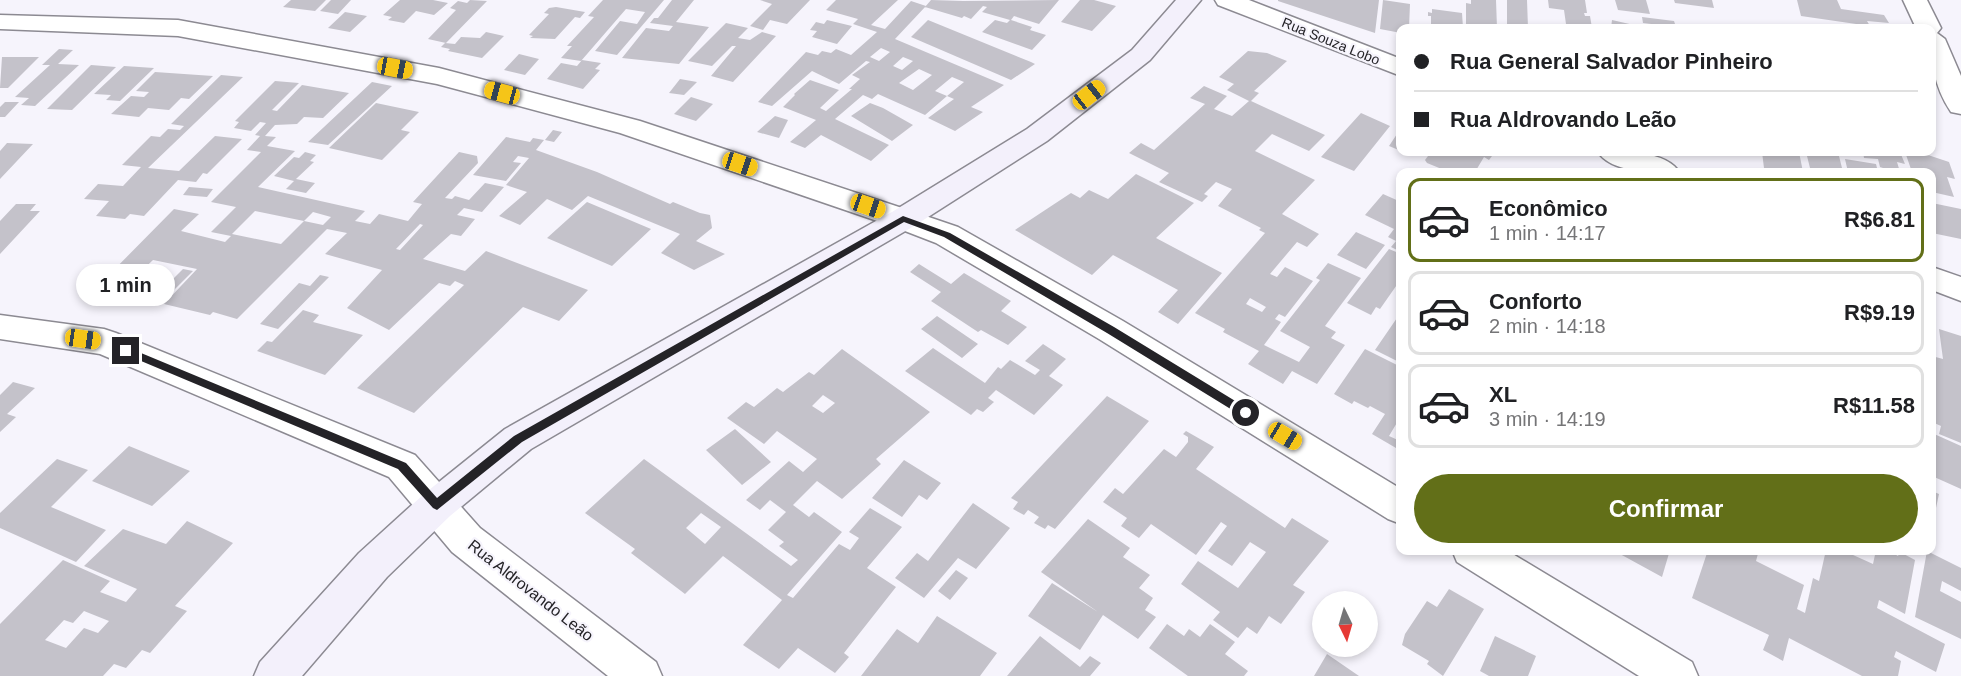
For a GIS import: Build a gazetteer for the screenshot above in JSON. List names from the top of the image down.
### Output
{
  "streets": {
    "street": ["Rua Souza Lobo", "Rua Aldrovando Leão"]
  },
  "north": "bottom",
  "page": {
    "banner": ["Rua General Salvador Pinheiro", "Rua Aldrovando Leão"],
    "list": [
      {
        "name": "Econômico",
        "note": "1 min · 14:17",
        "value": "R$6.81"
      },
      {
        "name": "Conforto",
        "note": "2 min · 14:18",
        "value": "R$9.19"
      },
      {
        "name": "XL",
        "note": "3 min · 14:19",
        "value": "R$11.58"
      }
    ],
    "bubble": "1 min",
    "buttons": "Confirmar"
  }
}
